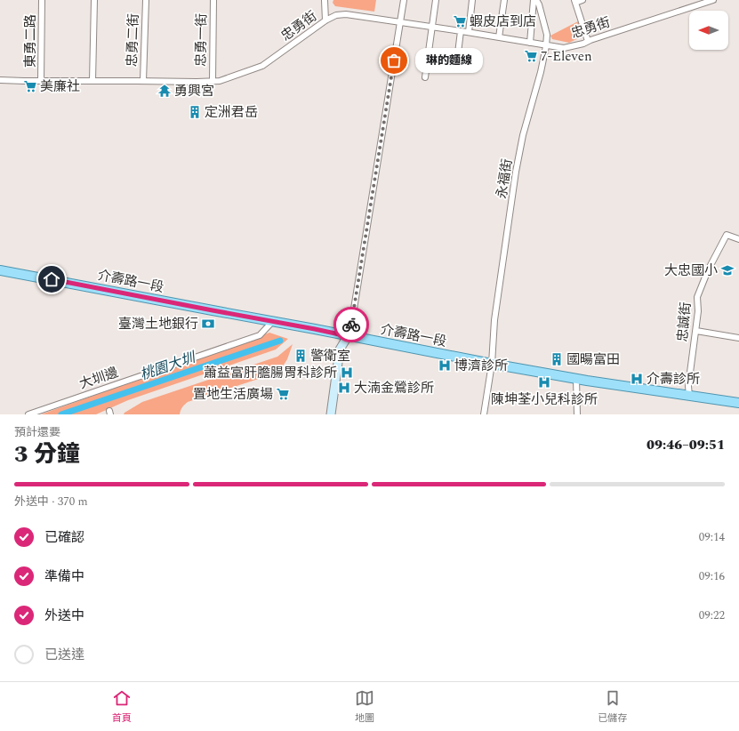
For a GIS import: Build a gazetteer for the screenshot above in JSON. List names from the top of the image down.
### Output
{
  "streets": {
    "main road": ["介壽路一段"],
    "street": [
      "忠勇街",
      "忠勇二街",
      "忠勇一街",
      "東勇二路",
      "永福街",
      "忠誠街",
      "大圳邊"
    ]
  },
  "crossings": [
    ["忠勇街", "忠勇二街"],
    ["忠勇街", "忠勇一街"],
    ["忠勇街", "東勇二路"],
    ["忠勇街", "永福街"],
    ["永福街", "介壽路一段"],
    ["介壽路一段", "忠誠街"],
    ["介壽路一段", "大圳邊"]
  ],
  "water": ["桃園大圳"],
  "places": {
    "supermarket": [
      "蝦皮店到店",
      "7-Eleven",
      "美廉社",
      "置地生活廣場"
    ],
    "other": ["琳的麵線"],
    "temple": ["勇興宮"],
    "building": ["定洲君岳", "警衛室", "國暘富田"],
    "school or university": ["大忠國小"],
    "bank": ["臺灣土地銀行"],
    "hospital": [
      "博濟診所",
      "蕭益富肝膽腸胃科診所",
      "介壽診所",
      "陳坤荃小兒科診所",
      "大湳金鶯診所"
    ]
  },
  "north": "left",
  "page": {
    "bubble": "琳的麵線",
    "heading": ["3 分鐘", "預計還要", "09:46–09:51"],
    "bar": "外送中 · 370 m",
    "list": [
      ["已確認", "09:14"],
      ["準備中", "09:16"],
      ["外送中", "09:22"],
      "已送達"
    ],
    "tabs": ["首頁", "地圖", "已儲存"]
  }
}
